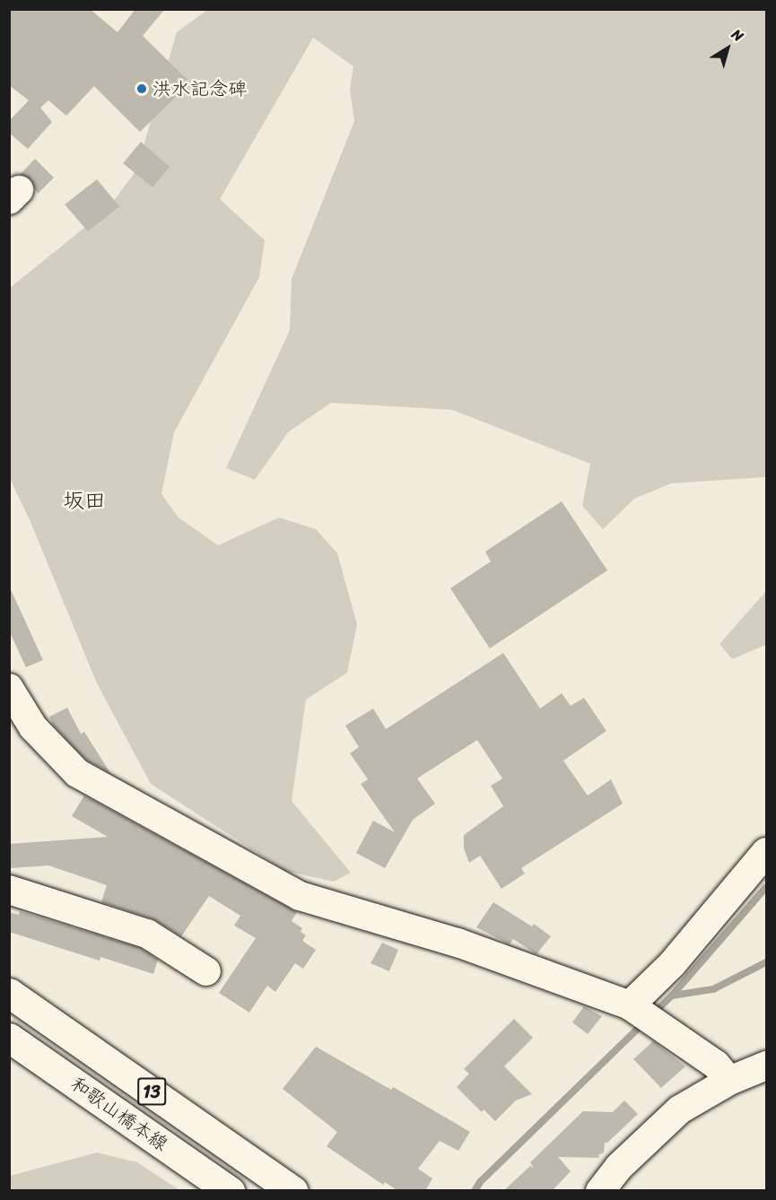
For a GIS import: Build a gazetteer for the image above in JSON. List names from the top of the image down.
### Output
{
  "streets": {
    "main road": ["13", "和歌山橋本線"]
  },
  "districts": ["坂田"],
  "places": ["洪水記念碑"],
  "north": "top right"
}
